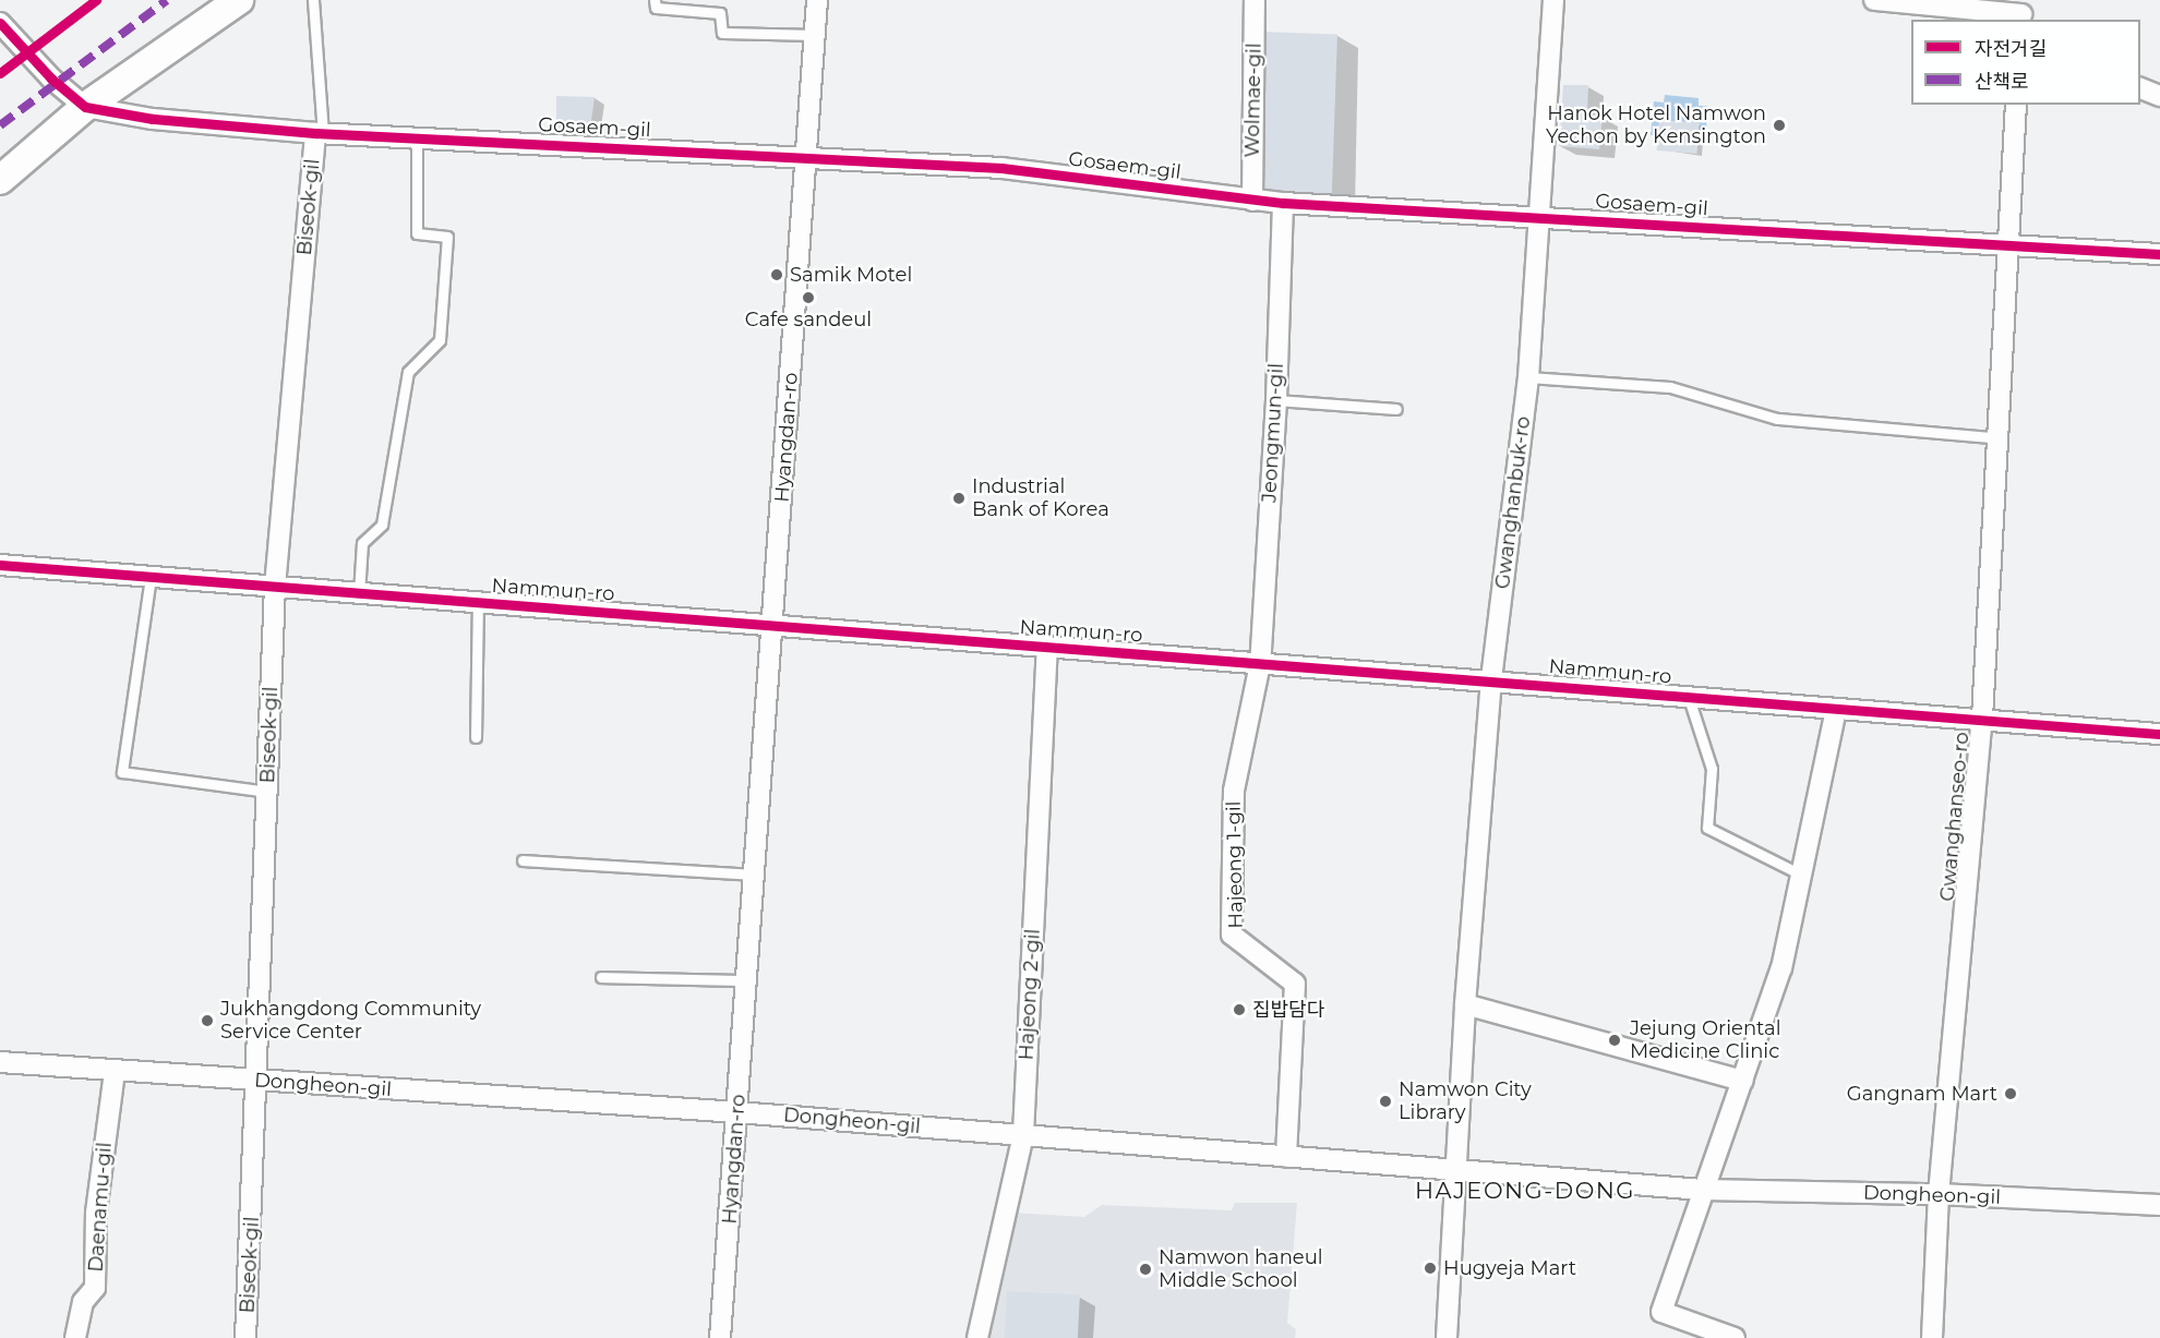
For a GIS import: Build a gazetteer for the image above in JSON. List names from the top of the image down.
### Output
{
  "streets": {
    "street": [
      "Wolmae-gil",
      "Gosaem-gil",
      "Biseok-gil",
      "Jeongmun-gil",
      "Hyangdan-ro",
      "Gwanghanbuk-ro",
      "Nammun-ro",
      "Gwanghanseo-ro",
      "Hajeong 1-gil",
      "Hajeong 2-gil",
      "Dongheon-gil",
      "Daenamu-gil"
    ]
  },
  "crossings": [
    ["Wolmae-gil", "Gosaem-gil"],
    ["Gosaem-gil", "Biseok-gil"],
    ["Gosaem-gil", "Jeongmun-gil"],
    ["Gosaem-gil", "Hyangdan-ro"],
    ["Gosaem-gil", "Gwanghanbuk-ro"],
    ["Gosaem-gil", "Gwanghanseo-ro"],
    ["Biseok-gil", "Nammun-ro"],
    ["Biseok-gil", "Dongheon-gil"],
    ["Jeongmun-gil", "Nammun-ro"],
    ["Jeongmun-gil", "Hajeong 1-gil"],
    ["Hyangdan-ro", "Nammun-ro"],
    ["Hyangdan-ro", "Dongheon-gil"],
    ["Gwanghanbuk-ro", "Nammun-ro"],
    ["Gwanghanbuk-ro", "Dongheon-gil"],
    ["Nammun-ro", "Gwanghanseo-ro"],
    ["Nammun-ro", "Hajeong 1-gil"],
    ["Nammun-ro", "Hajeong 2-gil"],
    ["Gwanghanseo-ro", "Dongheon-gil"],
    ["Hajeong 1-gil", "Dongheon-gil"],
    ["Hajeong 2-gil", "Dongheon-gil"],
    ["Dongheon-gil", "Daenamu-gil"]
  ],
  "districts": ["HAJEONG-DONG"],
  "places": [
    "Hanok Hotel Namwon Yechon by Kensington",
    "Samik Motel",
    "Cafe sandeul",
    "Industrial Bank of Korea",
    "집밥담다",
    "Jukhangdong Community Service Center",
    "Jejung Oriental Medicine Clinic",
    "Gangnam Mart",
    "Namwon City Library",
    "Hugyeja Mart",
    "Namwon haneul Middle School"
  ],
  "legend": ["자전거길", "산책로"]
}
